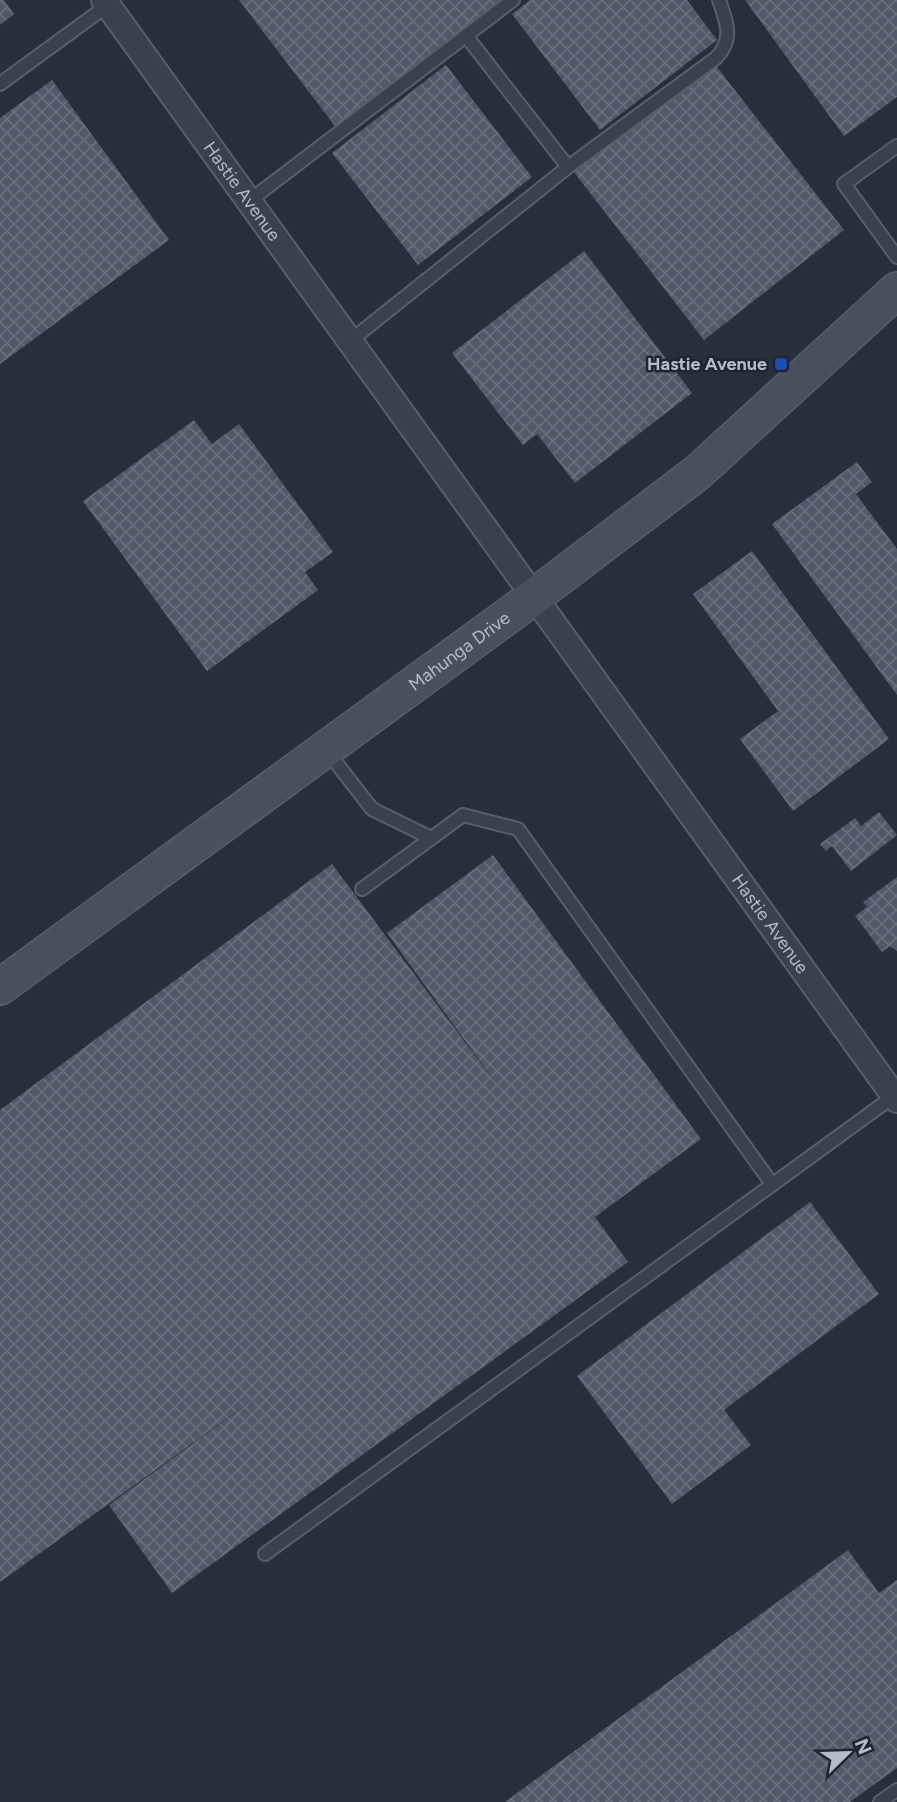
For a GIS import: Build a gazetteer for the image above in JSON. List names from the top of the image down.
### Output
{
  "streets": {
    "main road": ["Mahunga Drive"],
    "street": ["Hastie Avenue"]
  },
  "crossings": [
    ["Hastie Avenue", "Mahunga Drive"]
  ],
  "places": {
    "transit": ["Hastie Avenue"]
  },
  "north": "top right"
}
